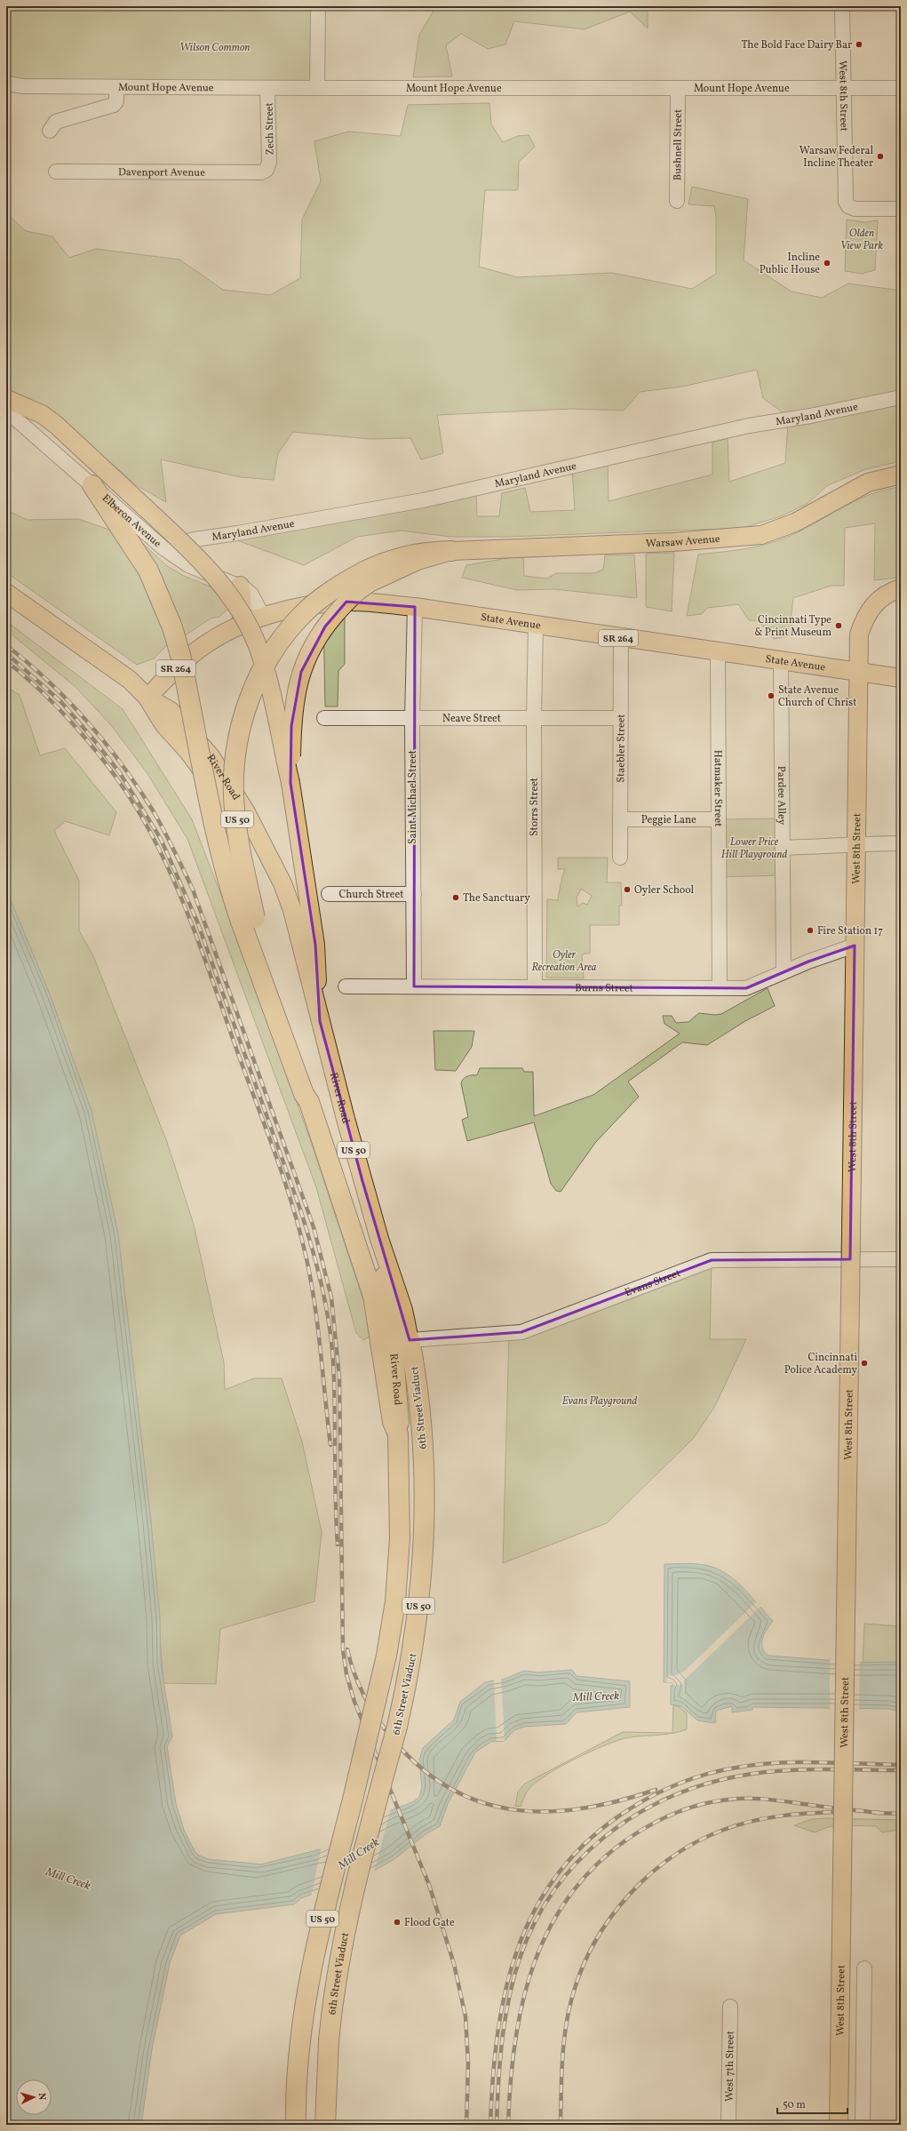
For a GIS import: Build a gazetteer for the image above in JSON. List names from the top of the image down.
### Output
{
  "streets": {
    "highway": ["US 50", "6th Street Viaduct"],
    "main road": [
      "West 8th Street",
      "Warsaw Avenue",
      "State Avenue",
      "SR 264",
      "River Road"
    ],
    "street": [
      "Mount Hope Avenue",
      "Zech Street",
      "Bushnell Street",
      "Davenport Avenue",
      "Maryland Avenue",
      "Elberon Avenue",
      "Neave Street",
      "Staebler Street",
      "Hatmaker Street",
      "Pardee Alley",
      "Saint Michael Street",
      "Storrs Street",
      "Peggie Lane",
      "Church Street",
      "Burns Street",
      "Evans Street",
      "West 7th Street"
    ]
  },
  "crossings": [
    ["Mount Hope Avenue", "West 8th Street"],
    ["Mount Hope Avenue", "Zech Street"],
    ["Mount Hope Avenue", "Bushnell Street"],
    ["West 8th Street", "State Avenue"],
    ["West 8th Street", "Burns Street"],
    ["Zech Street", "Davenport Avenue"],
    ["Maryland Avenue", "Elberon Avenue"],
    ["Elberon Avenue", "State Avenue"],
    ["State Avenue", "Staebler Street"],
    ["State Avenue", "River Road"],
    ["State Avenue", "Hatmaker Street"],
    ["State Avenue", "Pardee Alley"],
    ["State Avenue", "Saint Michael Street"],
    ["State Avenue", "Storrs Street"],
    ["Neave Street", "Staebler Street"],
    ["Neave Street", "Saint Michael Street"],
    ["Neave Street", "Storrs Street"],
    ["Staebler Street", "Peggie Lane"],
    ["River Road", "US 50"],
    ["River Road", "Evans Street"],
    ["River Road", "6th Street Viaduct"],
    ["Hatmaker Street", "Peggie Lane"],
    ["Hatmaker Street", "Burns Street"],
    ["Pardee Alley", "Burns Street"],
    ["Saint Michael Street", "Church Street"],
    ["Saint Michael Street", "Burns Street"],
    ["Storrs Street", "Burns Street"],
    ["Evans Street", "6th Street Viaduct"]
  ],
  "water": ["Mill Creek"],
  "parks": [
    "Wilson Common",
    "Olden View Park",
    "Lower Price Hill Playground",
    "Oyler Recreation Area",
    "Evans Playground"
  ],
  "places": [
    "The Bold Face Dairy Bar",
    "Warsaw Federal Incline Theater",
    "Incline Public House",
    "Cincinnati Type & Print Museum",
    "State Avenue Church of Christ",
    "Oyler School",
    "The Sanctuary",
    "Fire Station 17",
    "Cincinnati Police Academy",
    "Flood Gate"
  ],
  "scale_bar": "50 m",
  "north": "right"
}
